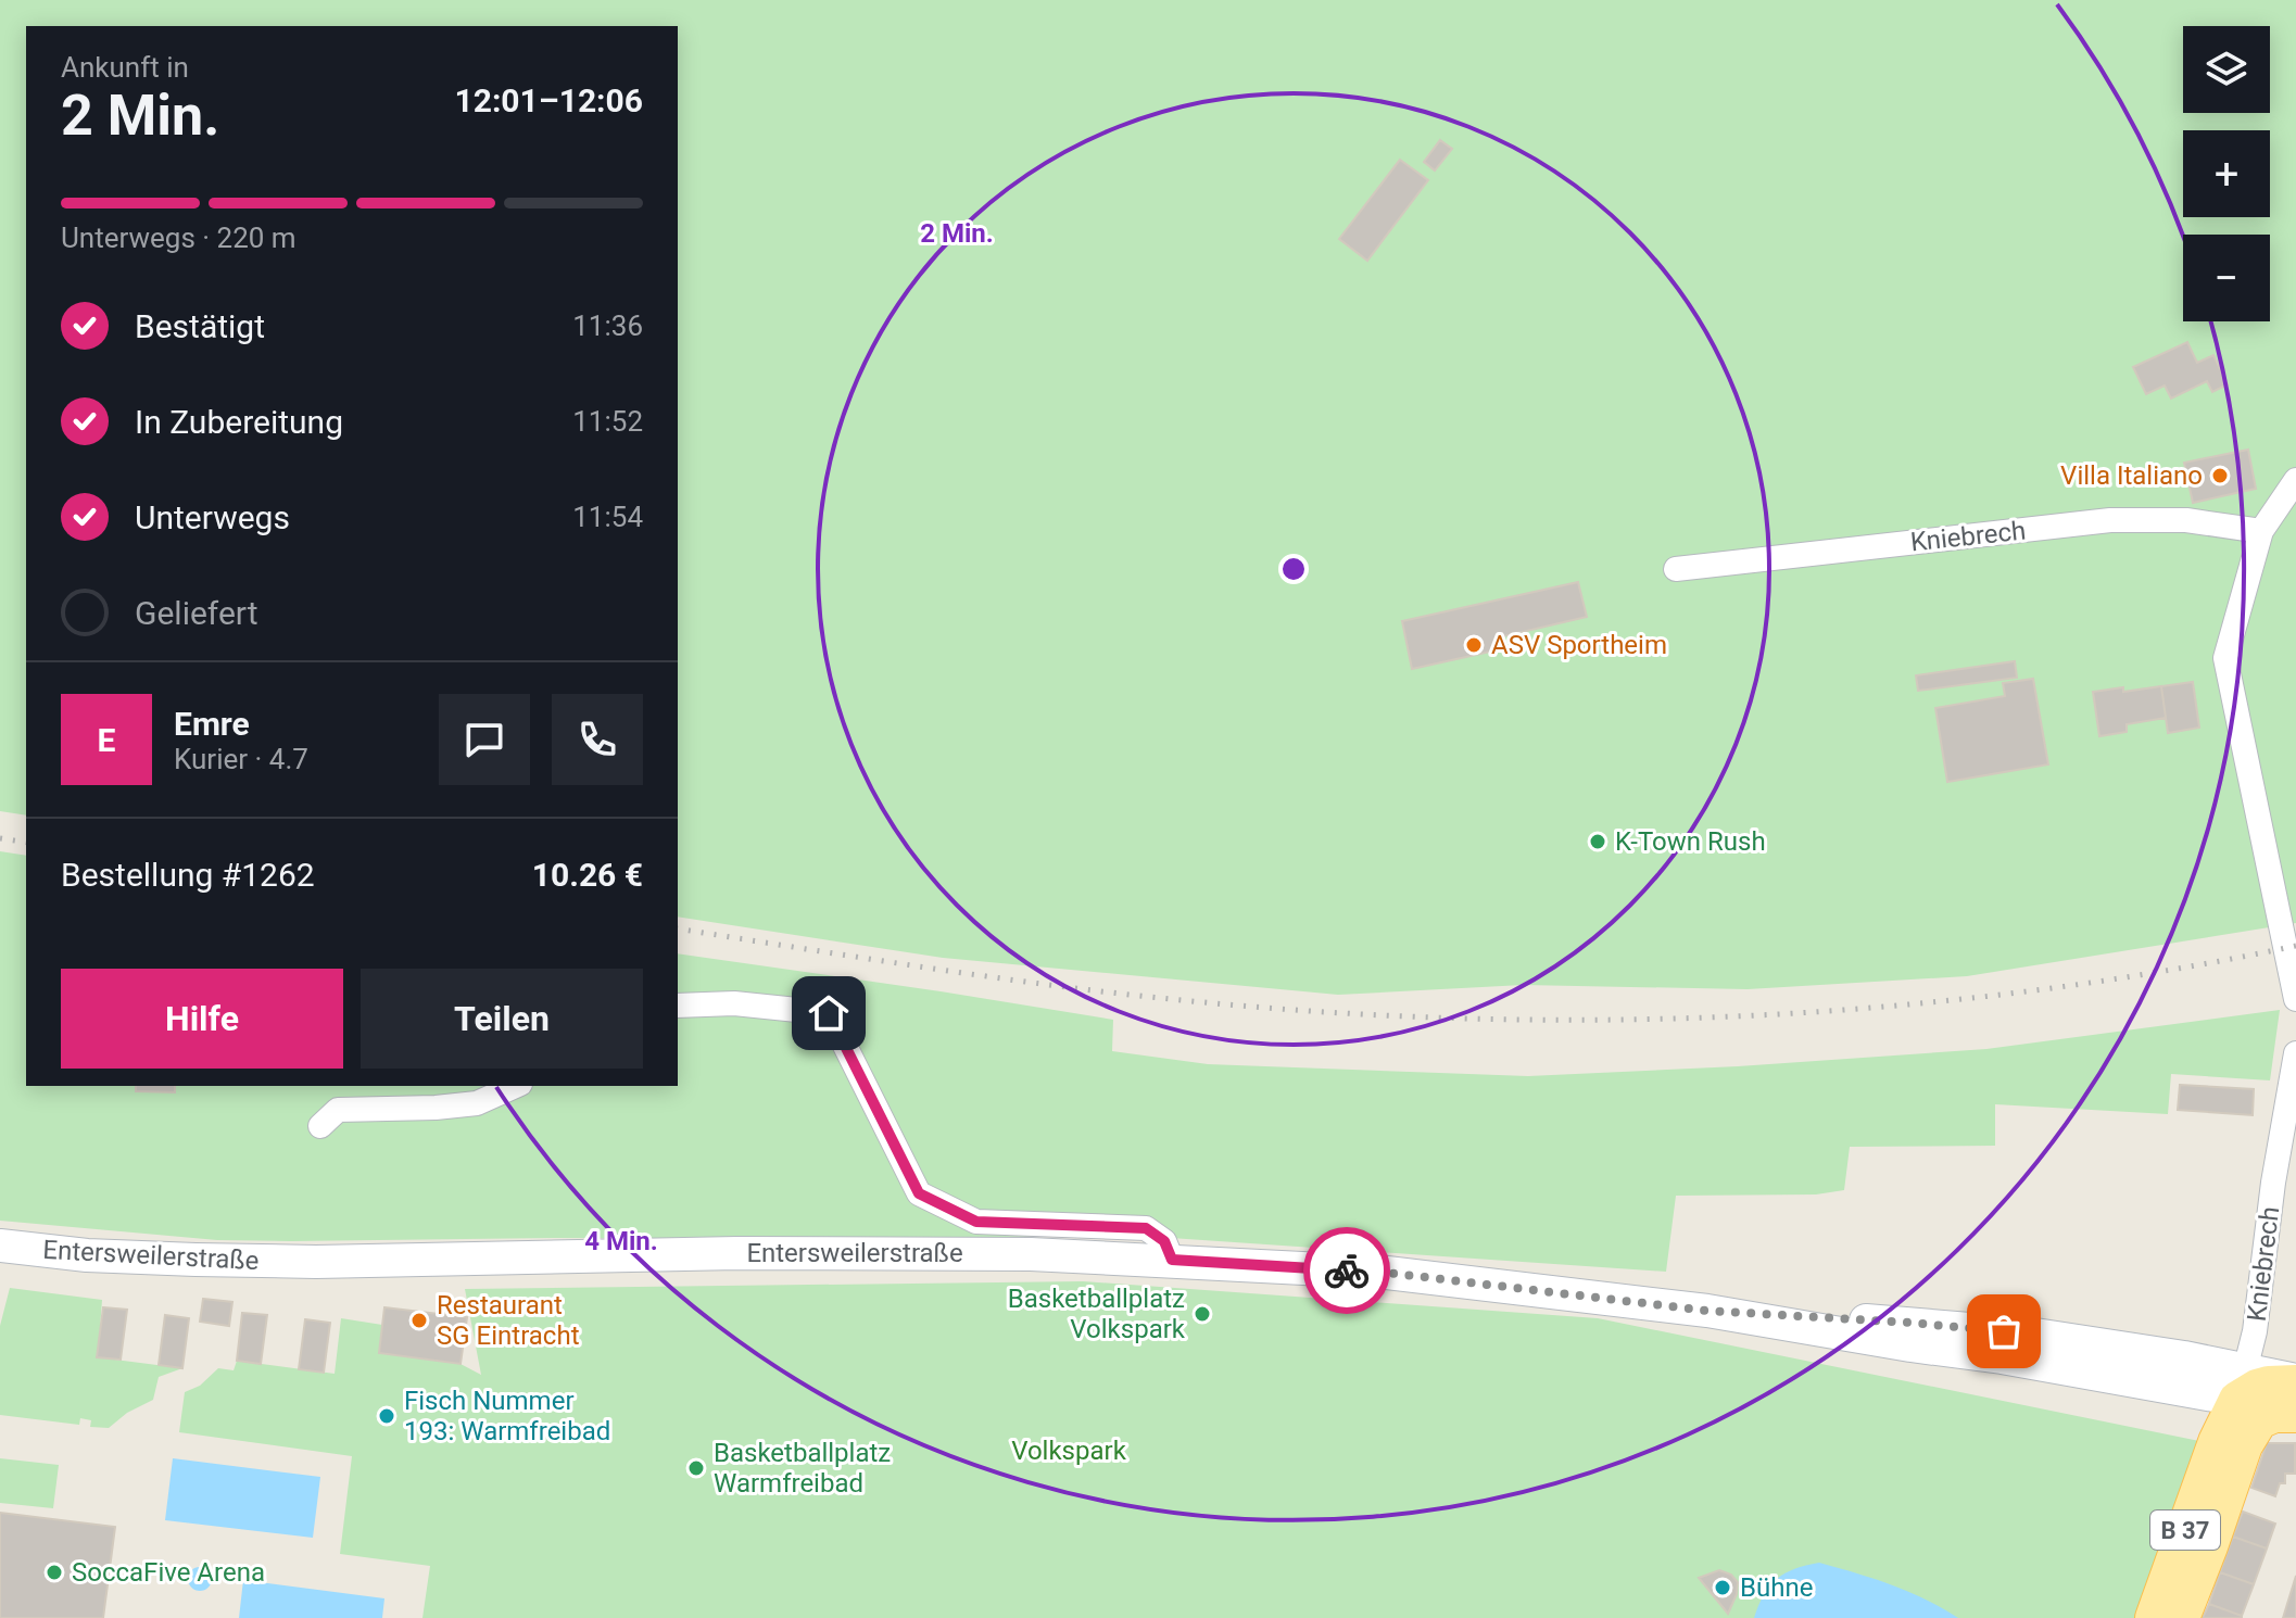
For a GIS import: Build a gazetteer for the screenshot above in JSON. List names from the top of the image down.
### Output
{
  "streets": {
    "main road": ["Entersweilerstraße", "B 37"],
    "street": ["Kniebrech"]
  },
  "crossings": [
    ["Kniebrech", "Entersweilerstraße"],
    ["Kniebrech", "B 37"],
    ["Entersweilerstraße", "B 37"]
  ],
  "parks": ["Volkspark"],
  "places": [
    "Villa Italiano",
    "ASV Sportheim",
    "K-Town Rush",
    "Basketballplatz Volkspark",
    "Restaurant SG Eintracht",
    "Fisch Nummer 193: Warmfreibad",
    "Basketballplatz Warmfreibad",
    "SoccaFive Arena",
    "Bühne"
  ],
  "page": {
    "map_buttons": ["+", "−"],
    "heading": ["2 Min.", "Ankunft in", "12:01–12:06"],
    "panel": [
      "Emre",
      "Kurier · 4.7",
      "Bestellung #1262",
      "10.26 €"
    ],
    "bar": "Unterwegs · 220 m",
    "list": [
      ["Bestätigt", "11:36"],
      ["In Zubereitung", "11:52"],
      ["Unterwegs", "11:54"],
      "Geliefert"
    ],
    "round": "E",
    "buttons": ["Hilfe", "Teilen"]
  },
  "rings": ["2 Min.", "4 Min."]
}
